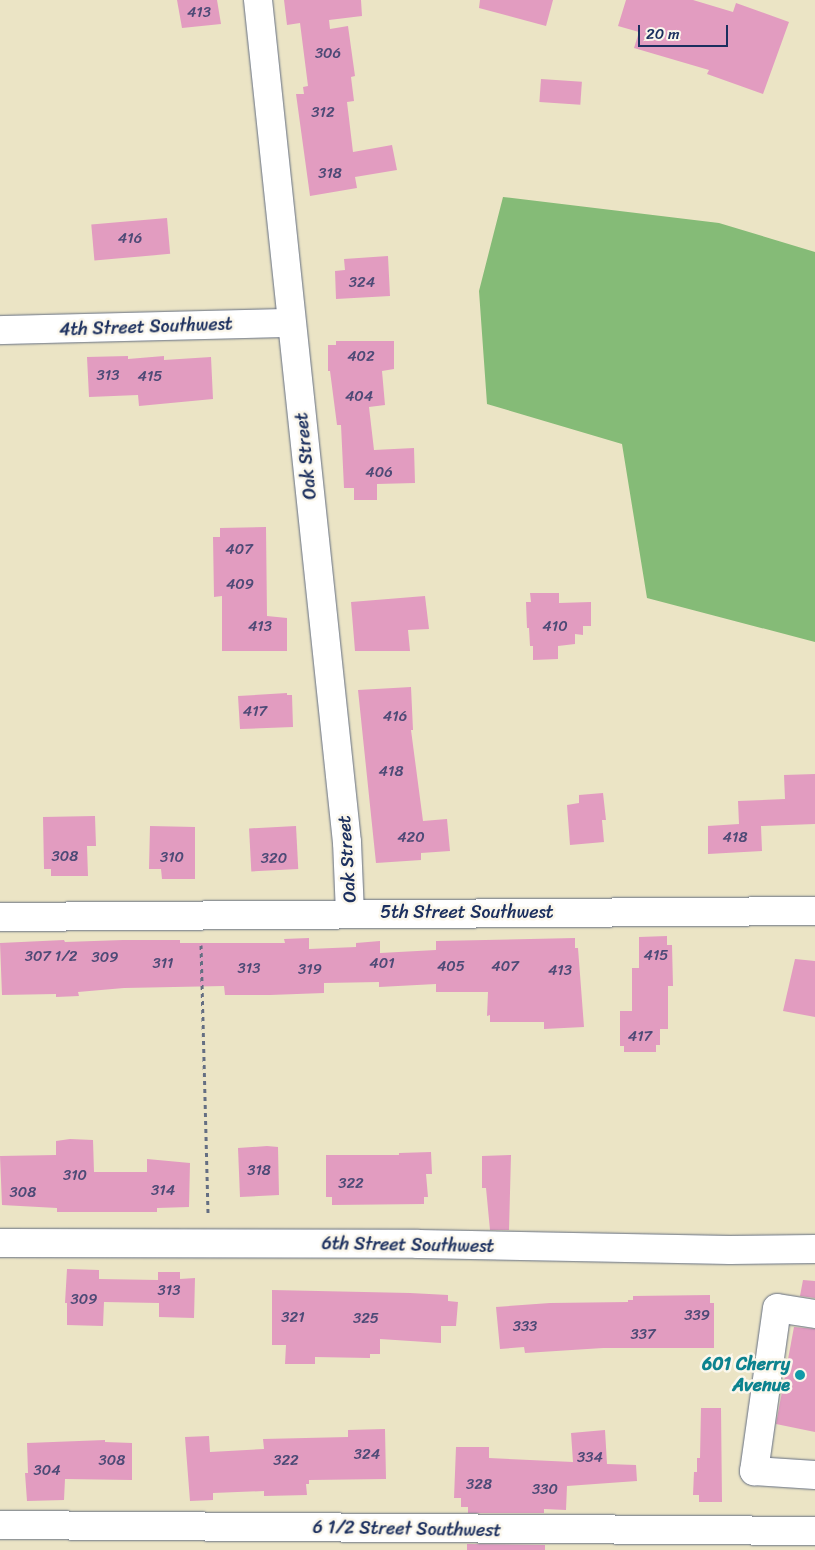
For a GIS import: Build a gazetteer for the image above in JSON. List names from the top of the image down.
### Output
{
  "streets": {
    "street": [
      "4th Street Southwest",
      "Oak Street",
      "5th Street Southwest",
      "6th Street Southwest",
      "6 1/2 Street Southwest"
    ]
  },
  "crossings": [
    ["4th Street Southwest", "Oak Street"],
    ["Oak Street", "5th Street Southwest"]
  ],
  "places": ["601 Cherry Avenue"],
  "house_numbers": [
    "413",
    "306",
    "312",
    "318",
    "416",
    "324",
    "402",
    "313",
    "415",
    "404",
    "406",
    "407",
    "409",
    "413",
    "410",
    "417",
    "416",
    "418",
    "420",
    "418",
    "308",
    "310",
    "320",
    "415",
    "307 1/2",
    "309",
    "311",
    "401",
    "405",
    "407",
    "313",
    "319",
    "413",
    "417",
    "318",
    "310",
    "322",
    "314",
    "308",
    "313",
    "309",
    "339",
    "321",
    "325",
    "333",
    "337",
    "324",
    "334",
    "308",
    "322",
    "304",
    "328",
    "330"
  ],
  "scale_bar": "20 m"
}
